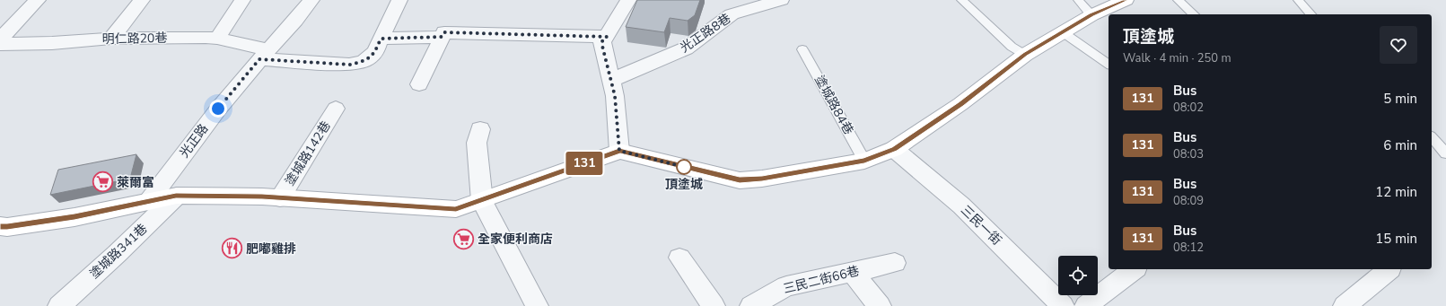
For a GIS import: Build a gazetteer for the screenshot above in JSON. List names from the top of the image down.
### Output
{
  "streets": {
    "street": [
      "光正路8巷",
      "明仁路20巷",
      "光正路",
      "塗城路142巷",
      "三民一街",
      "塗城路341巷",
      "三民二街66巷"
    ],
    "lane": ["塗城路84巷"]
  },
  "crossings": [
    ["明仁路20巷", "光正路"]
  ],
  "places": {
    "other": ["頂塗城"],
    "supermarket": ["萊爾富", "全家便利商店"],
    "restaurant": ["肥嘟雞排"]
  },
  "lines": ["bus line 131"],
  "page": {
    "on_map": "131",
    "heading": ["頂塗城", "Walk · 4 min · 250 m"],
    "list": [
      {
        "mark": "131",
        "name": "Bus",
        "note": "08:02",
        "value": "5 min"
      },
      {
        "mark": "131",
        "name": "Bus",
        "note": "08:03",
        "value": "6 min"
      },
      {
        "mark": "131",
        "name": "Bus",
        "note": "08:09",
        "value": "12 min"
      },
      {
        "mark": "131",
        "name": "Bus",
        "note": "08:12",
        "value": "15 min"
      }
    ]
  }
}
